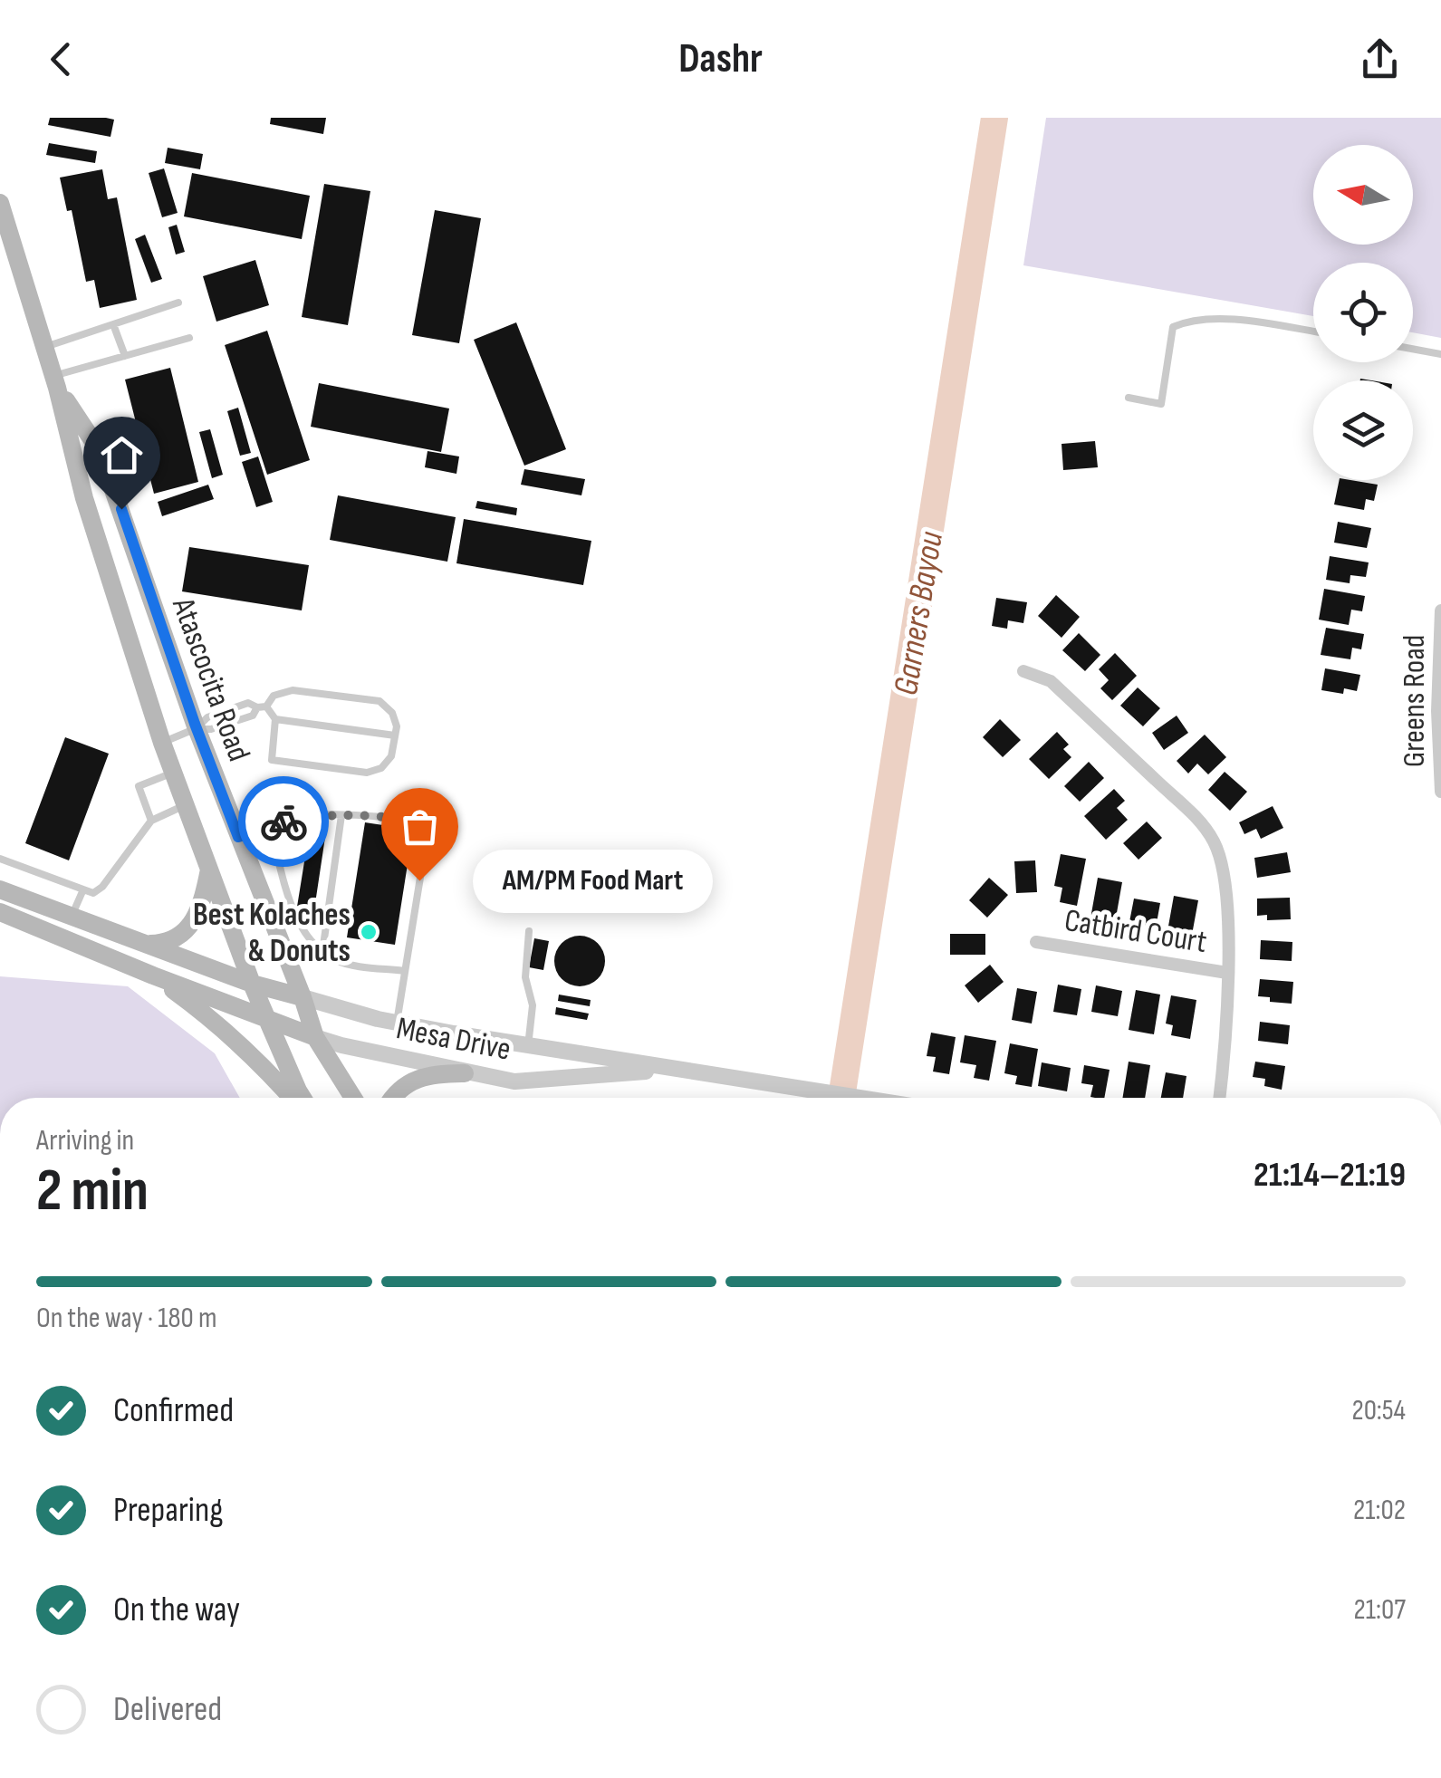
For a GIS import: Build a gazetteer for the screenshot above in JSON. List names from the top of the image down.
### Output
{
  "streets": {
    "main road": ["Atascocita Road", "Mesa Drive"],
    "street": ["Greens Road", "Catbird Court"]
  },
  "crossings": [
    ["Atascocita Road", "Mesa Drive"]
  ],
  "water": ["Garners Bayou"],
  "places": ["AM/PM Food Mart", "Best Kolaches & Donuts"],
  "north": "left",
  "page": {
    "header": "Dashr",
    "bubble": "AM/PM Food Mart",
    "heading": ["2 min", "Arriving in", "21:14–21:19"],
    "bar": "On the way · 180 m",
    "list": [
      ["Confirmed", "20:54"],
      ["Preparing", "21:02"],
      ["On the way", "21:07"],
      "Delivered"
    ]
  }
}
